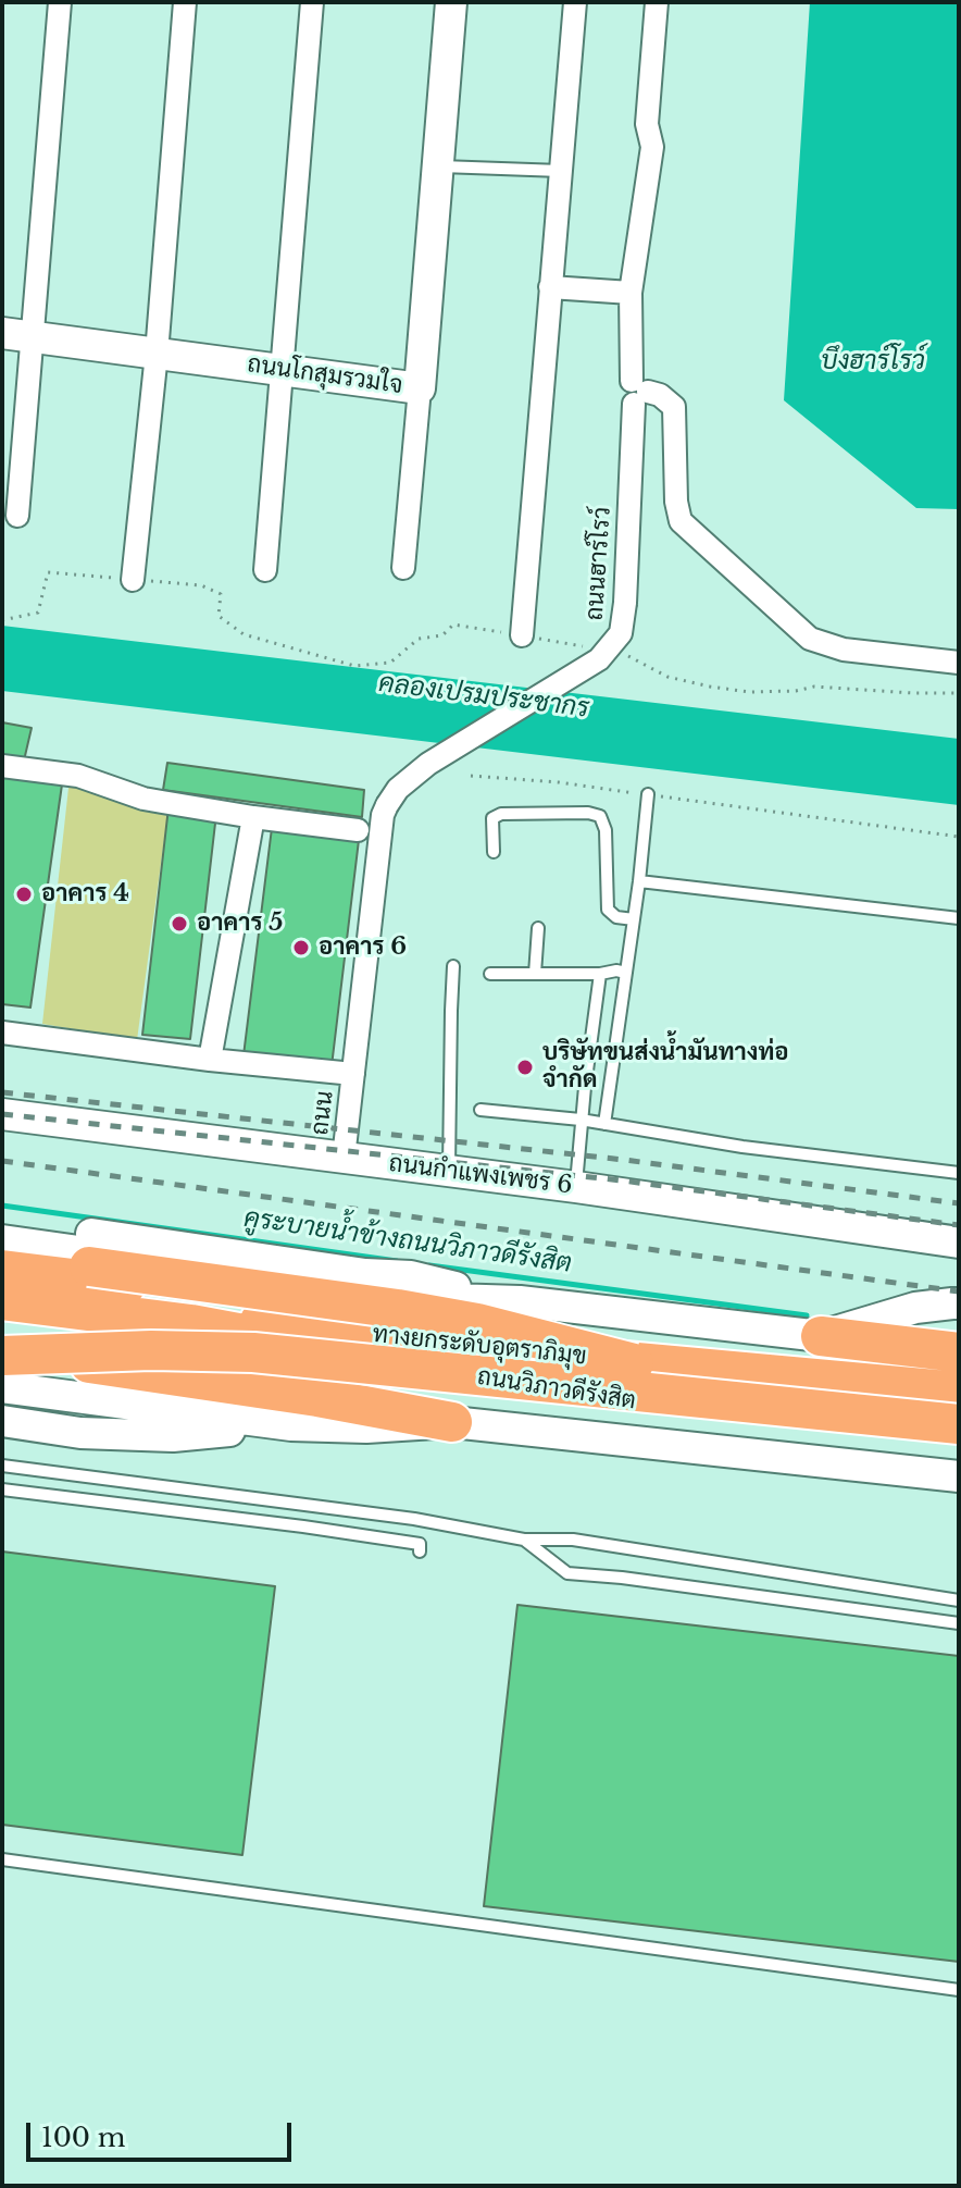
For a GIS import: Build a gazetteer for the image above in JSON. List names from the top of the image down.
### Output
{
  "streets": {
    "highway": ["ทางยกระดับอุตราภิมุข", "ถนนวิภาวดีรังสิต"],
    "main road": ["ถนนโกสุมรวมใจ", "ถนนกำแพงเพชร 6"],
    "street": ["ถนนฮาร์โรว์", "ถนน"]
  },
  "crossings": [
    ["ถนนฮาร์โรว์", "ถนน"],
    ["ถนน", "ถนนกำแพงเพชร 6"]
  ],
  "water": ["บึงฮาร์โรว์", "คลองเปรมประชากร", "คูระบายน้ำข้างถนนวิภาวดีรังสิต"],
  "places": [
    "อาคาร 4",
    "อาคาร 5",
    "อาคาร 6",
    "บริษัทขนส่งน้ำมันทางท่อ จำกัด"
  ],
  "scale_bar": "100 m"
}
